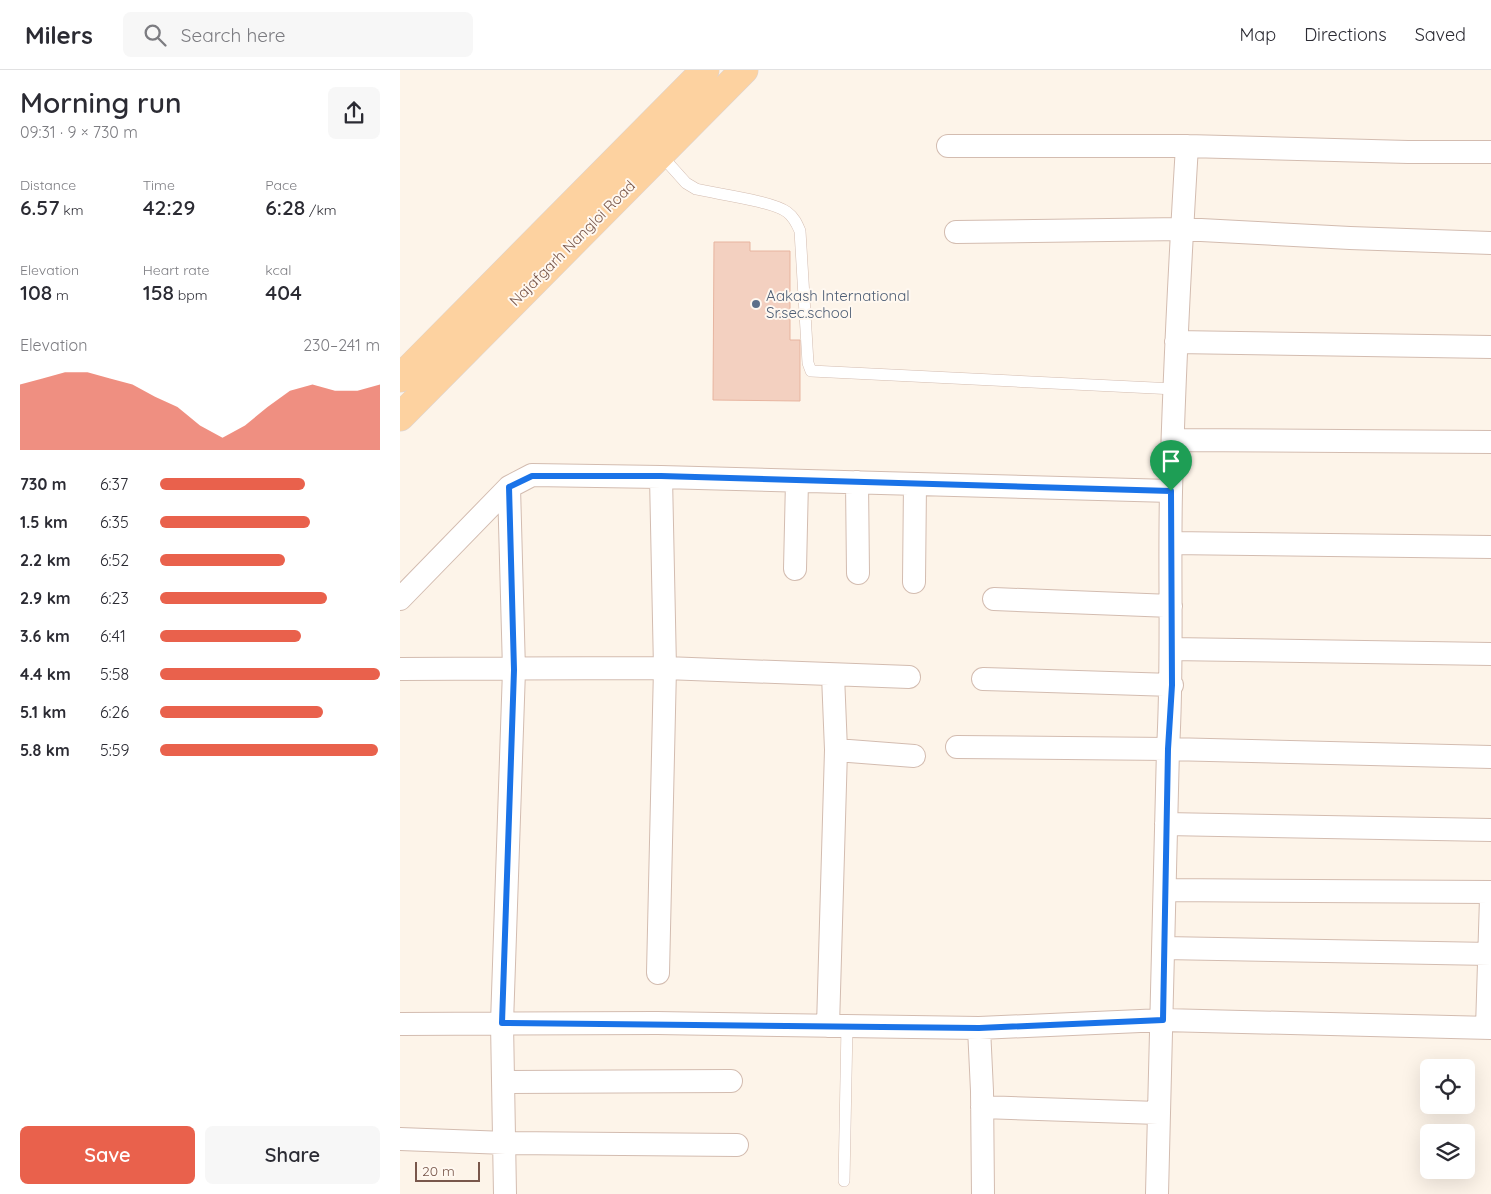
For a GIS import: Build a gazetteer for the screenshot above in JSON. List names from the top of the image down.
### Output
{
  "streets": {
    "main road": ["Najafgarh Nangloi Road"]
  },
  "places": ["Aakash International Sr.sec.school"],
  "scale_bar": "20 m",
  "page": {
    "header": "Milers",
    "search": "Search here",
    "nav": ["Map", "Directions", "Saved"],
    "heading": ["Morning run", "09:31 · 9 × 730 m"],
    "stats": [
      ["Distance", "6.57 km"],
      ["Time", "42:29"],
      ["Pace", "6:28 /km"],
      ["Elevation", "108 m"],
      ["Heart rate", "158 bpm"],
      ["kcal", "404"]
    ],
    "chart": ["Elevation", "230–241 m"],
    "list": [
      {
        "name": "730 m",
        "note": "6:37"
      },
      {
        "name": "1.5 km",
        "note": "6:35"
      },
      {
        "name": "2.2 km",
        "note": "6:52"
      },
      {
        "name": "2.9 km",
        "note": "6:23"
      },
      {
        "name": "3.6 km",
        "note": "6:41"
      },
      {
        "name": "4.4 km",
        "note": "5:58"
      },
      {
        "name": "5.1 km",
        "note": "6:26"
      },
      {
        "name": "5.8 km",
        "note": "5:59"
      }
    ],
    "buttons": ["Save", "Share"],
    "scale": "20 m"
  }
}
